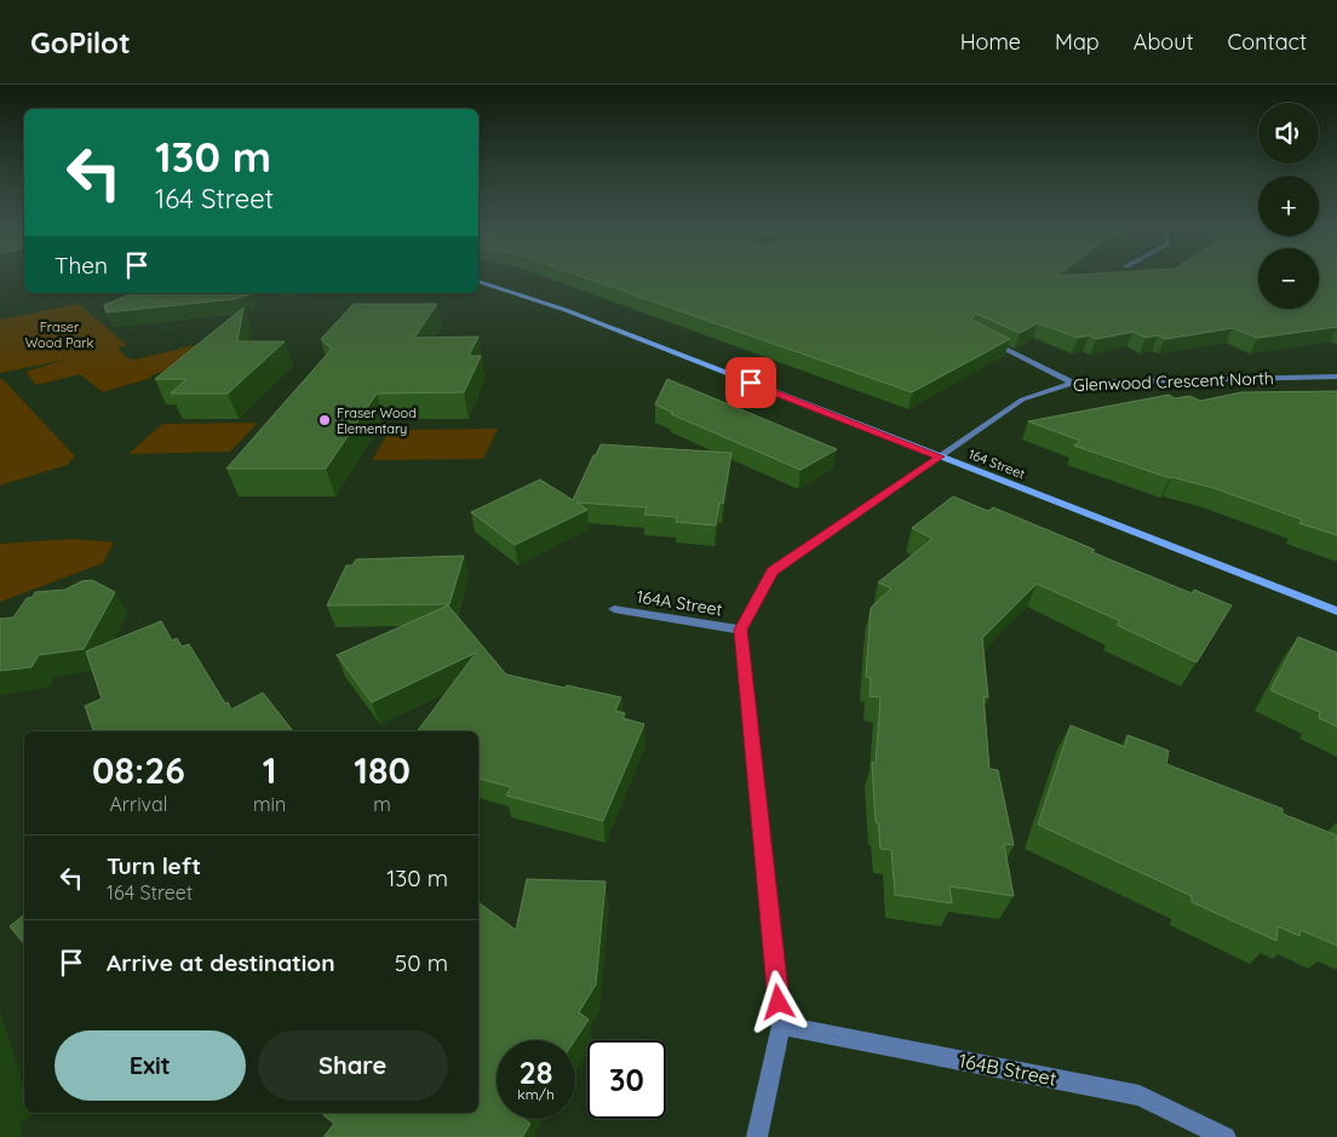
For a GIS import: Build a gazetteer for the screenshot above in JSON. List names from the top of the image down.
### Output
{
  "streets": {
    "street": [
      "Glenwood Crescent North",
      "164 Street",
      "164A Street",
      "164B Street"
    ]
  },
  "crossings": [
    ["Glenwood Crescent North", "164 Street"],
    ["Glenwood Crescent North", "164A Street"]
  ],
  "parks": ["Fraser Wood Park"],
  "places": ["Fraser Wood Elementary"],
  "page": {
    "header": "GoPilot",
    "nav": [
      "Home",
      "Map",
      "About",
      "Contact"
    ],
    "map_buttons": ["+", "−"],
    "turn": ["130 m", "164 Street"],
    "then": "Then",
    "eta": [
      "08:26",
      "Arrival",
      "1",
      "min",
      "180",
      "m"
    ],
    "list": [
      {
        "name": "Turn left",
        "note": "164 Street",
        "value": "130 m"
      },
      {
        "name": "Arrive at destination",
        "value": "50 m"
      }
    ],
    "buttons": ["Exit", "Share"],
    "speed": "28 km/h",
    "limit": "30"
  }
}
